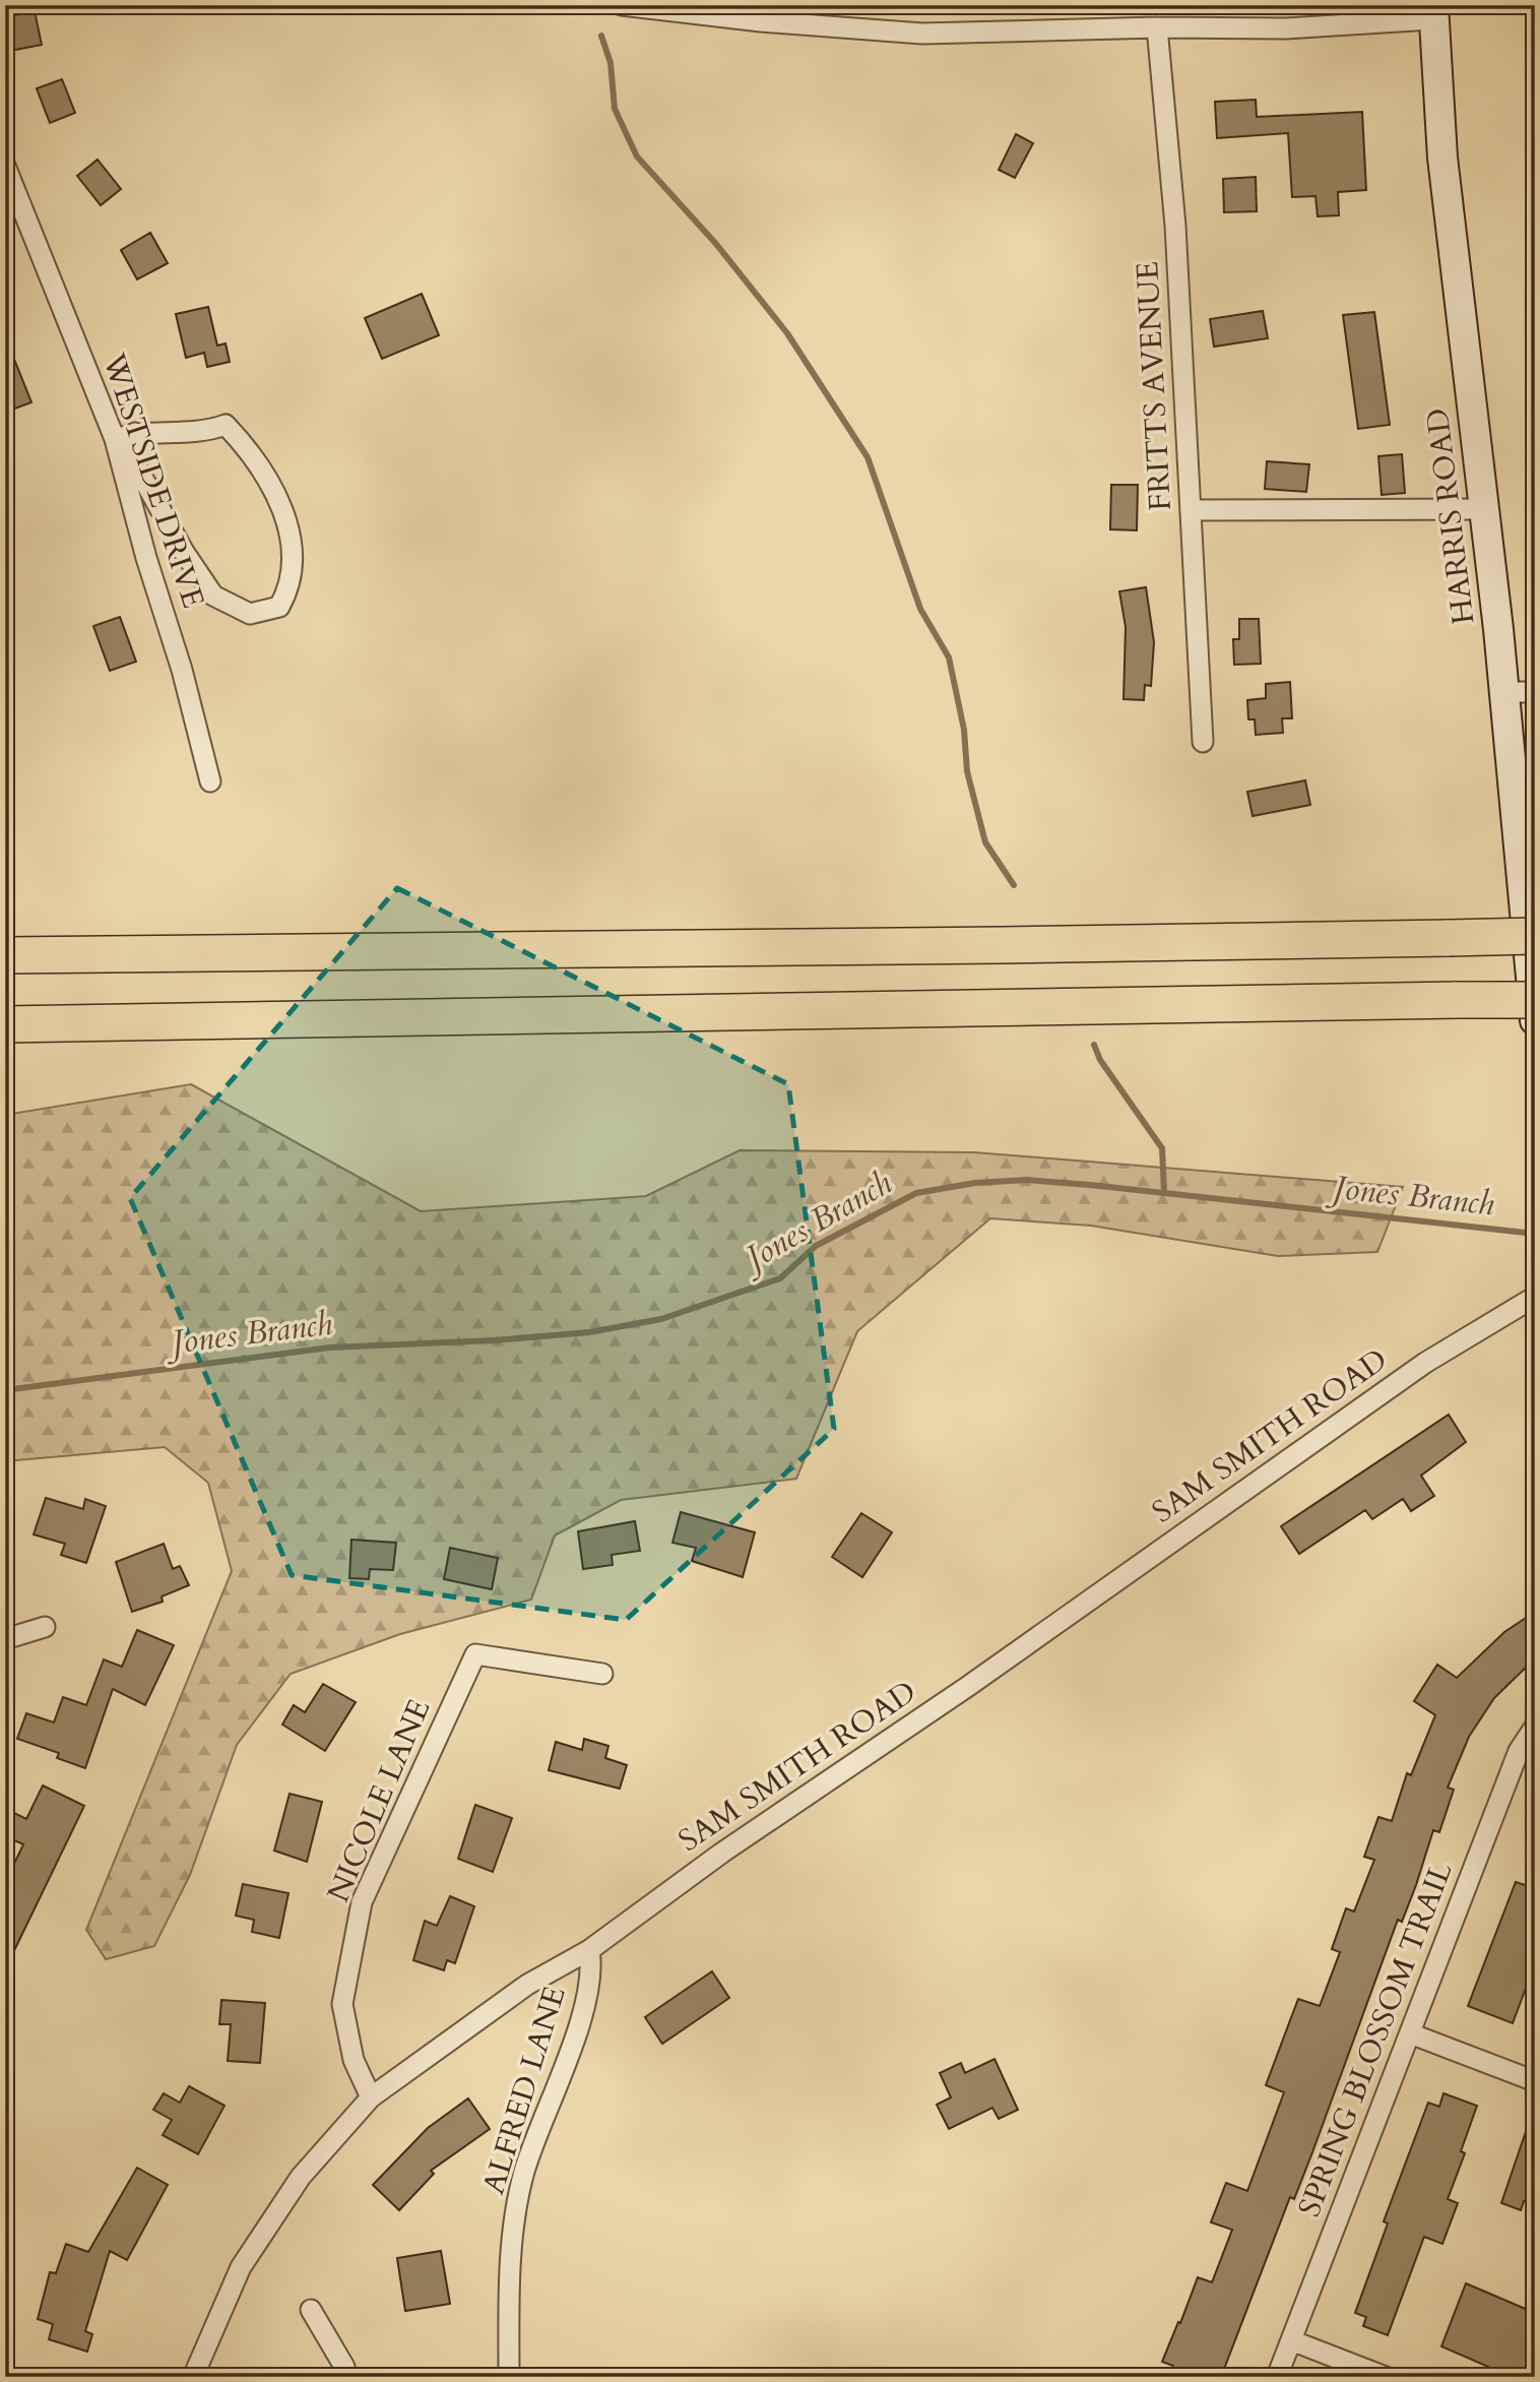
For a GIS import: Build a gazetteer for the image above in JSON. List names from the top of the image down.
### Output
{
  "streets": {
    "street": [
      "FRITTS AVENUE",
      "WESTSIDE DRIVE",
      "HARRIS ROAD",
      "SAM SMITH ROAD",
      "NICOLE LANE",
      "SPRING BLOSSOM TRAIL",
      "ALFRED LANE"
    ]
  },
  "crossings": [
    ["SAM SMITH ROAD", "NICOLE LANE"],
    ["SAM SMITH ROAD", "ALFRED LANE"]
  ],
  "water": ["Jones Branch"]
}
